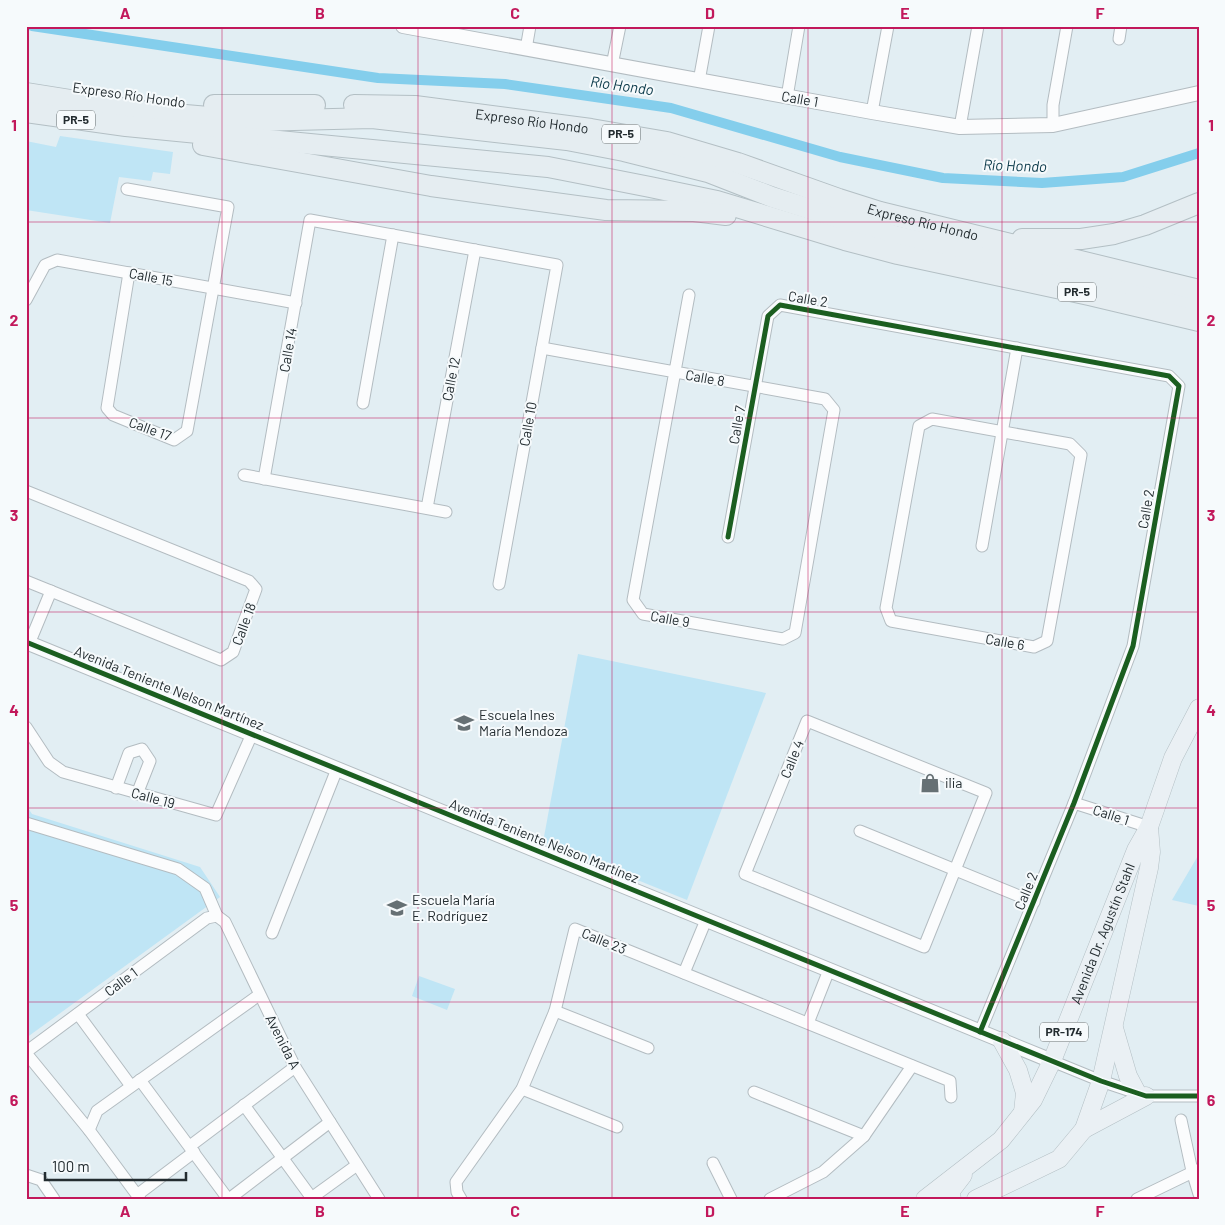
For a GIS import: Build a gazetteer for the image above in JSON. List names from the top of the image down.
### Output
{
  "streets": {
    "highway": [
      "Expreso Río Hondo",
      "PR-5",
      "Avenida Dr. Agustín Stahl",
      "PR-174"
    ],
    "street": [
      "Calle 1",
      "Calle 15",
      "Calle 2",
      "Calle 14",
      "Calle 8",
      "Calle 12",
      "Calle 10",
      "Calle 7",
      "Calle 17",
      "Calle 9",
      "Calle 18",
      "Calle 6",
      "Avenida Teniente Nelson Martínez",
      "Calle 4",
      "Calle 19",
      "Calle 23",
      "Avenida A"
    ]
  },
  "crossings": [
    ["Calle 1", "Calle 2"],
    ["Calle 1", "Avenida Dr. Agustín Stahl"],
    ["Calle 1", "Avenida A"],
    ["Calle 15", "Calle 14"],
    ["Calle 15", "Calle 17"],
    ["Calle 2", "Calle 7"],
    ["Calle 2", "Avenida Teniente Nelson Martínez"],
    ["Calle 8", "Calle 10"],
    ["Calle 8", "Calle 7"],
    ["Calle 8", "Calle 9"],
    ["Calle 12", "Calle 10"],
    ["Avenida Teniente Nelson Martínez", "Calle 19"],
    ["Avenida Teniente Nelson Martínez", "Avenida Dr. Agustín Stahl"]
  ],
  "water": ["Río Hondo"],
  "places": {
    "school or university": ["Escuela Ines María Mendoza", "Escuela María E. Rodríguez"],
    "shop": ["ilia"]
  },
  "scale_bar": "100 m",
  "grid": {
    "columns": [
      "A",
      "B",
      "C",
      "D",
      "E",
      "F"
    ],
    "rows": [
      "1",
      "2",
      "3",
      "4",
      "5",
      "6"
    ]
  }
}
